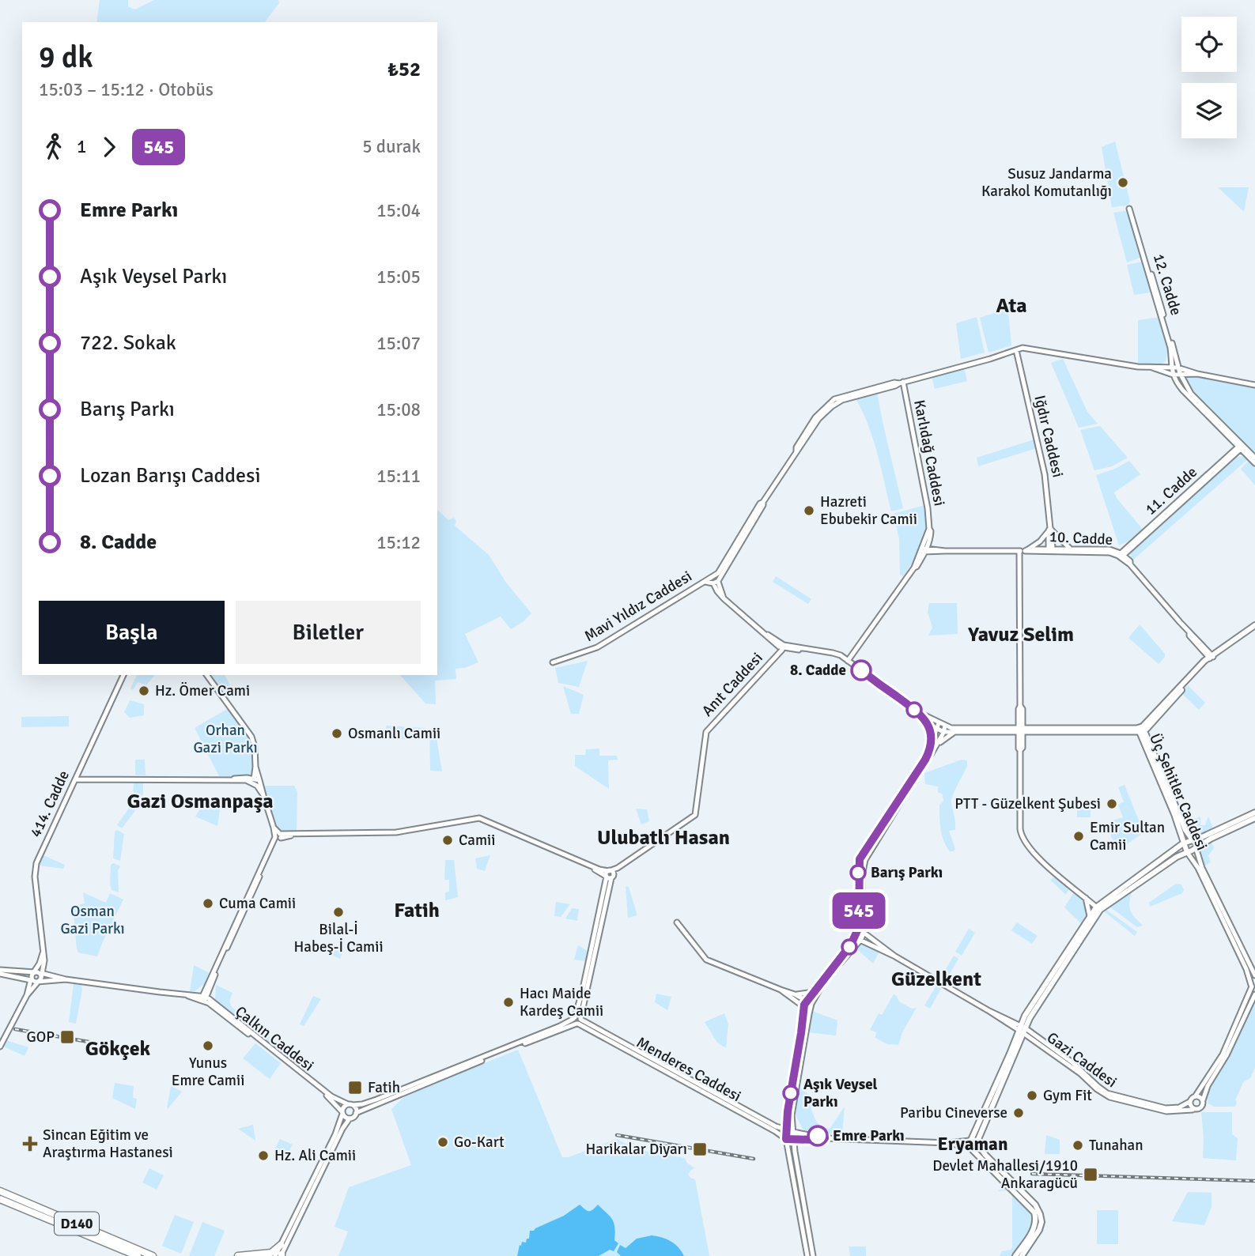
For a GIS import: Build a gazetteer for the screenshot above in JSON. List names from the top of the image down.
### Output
{
  "streets": {
    "highway": ["D140"],
    "main road": [
      "12. Cadde",
      "Iğdır Caddesi",
      "Karlıdağ Caddesi",
      "11. Cadde",
      "10. Cadde",
      "Mavi Yıldız Caddesi",
      "Anıt Caddesi",
      "Üç Şehitler Caddesi",
      "414. Cadde",
      "Çalkın Caddesi",
      "Gazi Caddesi",
      "Menderes Caddesi"
    ]
  },
  "crossings": [
    ["12. Cadde", "11. Cadde"],
    ["Iğdır Caddesi", "10. Cadde"],
    ["Karlıdağ Caddesi", "10. Cadde"],
    ["11. Cadde", "10. Cadde"],
    ["414. Cadde", "Çalkın Caddesi"]
  ],
  "districts": [
    "Ata",
    "Yavuz Selim",
    "Gazi Osmanpaşa",
    "Ulubatlı Hasan",
    "Fatih",
    "Güzelkent",
    "Gökçek",
    "Eryaman"
  ],
  "parks": ["Orhan Gazi Parkı", "Osman Gazi Parkı"],
  "places": {
    "other": [
      "Susuz Jandarma Karakol Komutanlığı",
      "Hazreti Ebubekir Camii",
      "8. Cadde",
      "Hz. Ömer Cami",
      "Osmanlı Camii",
      "PTT - Güzelkent Şubesi",
      "Emir Sultan Camii",
      "Camii",
      "Barış Parkı",
      "Cuma Camii",
      "Bilal-İ Habeş-İ Camii",
      "Hacı Maide Kardeş Camii",
      "Yunus Emre Camii",
      "Aşık Veysel Parkı",
      "Gym Fit",
      "Paribu Cineverse",
      "Emre Parkı",
      "Go-Kart",
      "Tunahan",
      "Hz. Ali Camii"
    ],
    "transit": [
      "GOP",
      "Fatih",
      "Harikalar Diyarı",
      "Devlet Mahallesi/1910 Ankaragücü"
    ],
    "health": ["Sincan Eğitim ve Araştırma Hastanesi"]
  },
  "lines": ["bus line 545"],
  "page": {
    "on_map": "545",
    "heading": ["9 dk", "15:03 – 15:12 · Otobüs", "₺52"],
    "legs": ["1", "545", "5 durak"],
    "list": [
      {
        "name": "Emre Parkı",
        "value": "15:04"
      },
      {
        "name": "Aşık Veysel Parkı",
        "value": "15:05"
      },
      {
        "name": "722. Sokak",
        "value": "15:07"
      },
      {
        "name": "Barış Parkı",
        "value": "15:08"
      },
      {
        "name": "Lozan Barışı Caddesi",
        "value": "15:11"
      },
      {
        "name": "8. Cadde",
        "value": "15:12"
      }
    ],
    "buttons": ["Başla", "Biletler"]
  }
}
